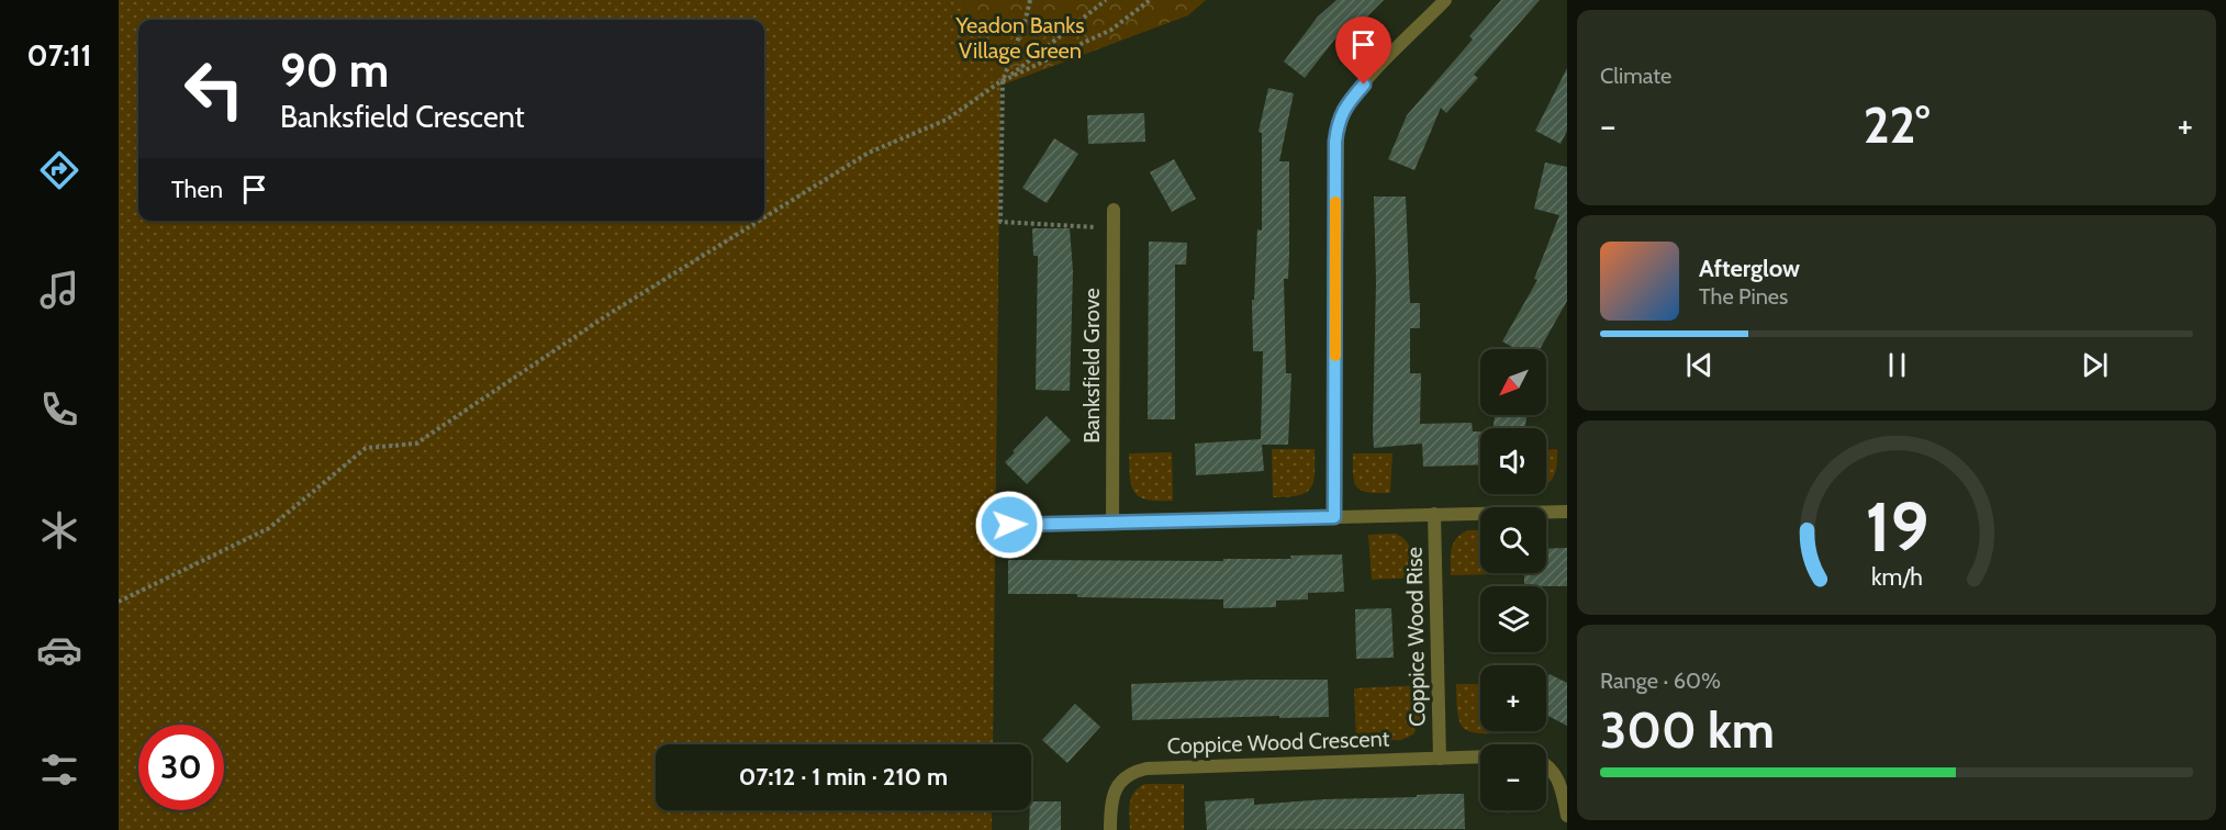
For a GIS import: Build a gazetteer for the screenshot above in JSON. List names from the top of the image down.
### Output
{
  "streets": {
    "street": ["Banksfield Grove", "Coppice Wood Rise", "Coppice Wood Crescent"]
  },
  "crossings": [
    ["Coppice Wood Rise", "Coppice Wood Crescent"]
  ],
  "parks": ["Yeadon Banks Village Green"],
  "north": "bottom left",
  "page": {
    "tabs": "07:11",
    "tile": [
      "Climate",
      ["Range · 60%", "300 km"]
    ],
    "turn": ["90 m", "Banksfield Crescent"],
    "heat": ["−", "22°", "+"],
    "then": "Then",
    "song": ["Afterglow", "The Pines"],
    "map_buttons": ["+", "−"],
    "limit": "30",
    "trip": "07:12 · 1 min · 210 m",
    "gauge": ["19", "km/h"]
  }
}
